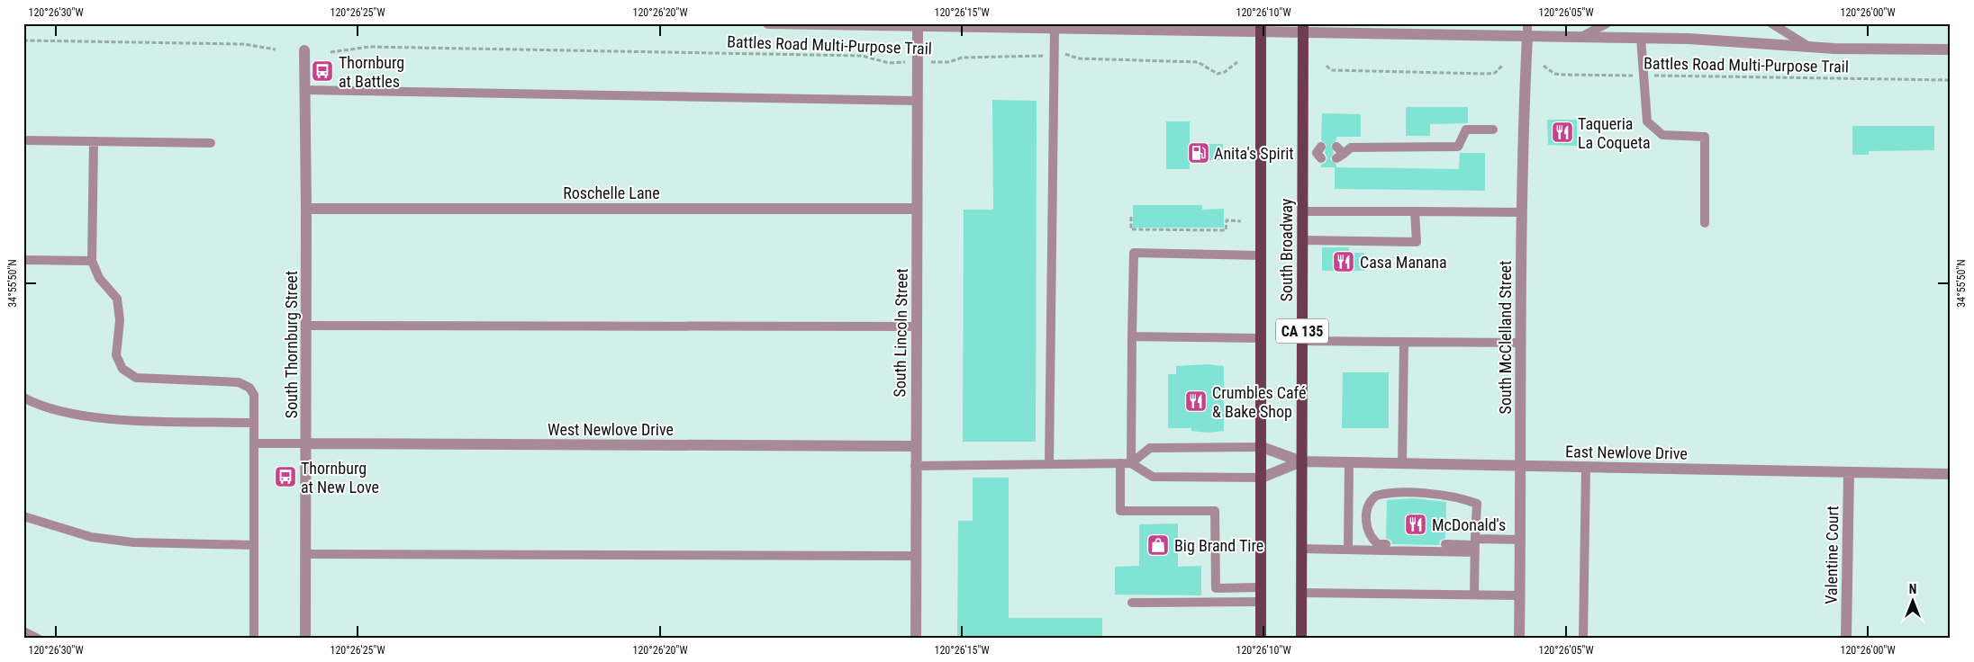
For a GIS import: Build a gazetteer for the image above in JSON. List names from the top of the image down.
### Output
{
  "streets": {
    "main road": ["South Broadway", "CA 135"],
    "street": [
      "Roschelle Lane",
      "South Lincoln Street",
      "South McClelland Street",
      "South Thornburg Street",
      "West Newlove Drive",
      "East Newlove Drive",
      "Valentine Court"
    ],
    "path": ["Battles Road Multi-Purpose Trail"]
  },
  "crossings": [
    ["Battles Road Multi-Purpose Trail", "South Lincoln Street"],
    ["Roschelle Lane", "South Lincoln Street"],
    ["Roschelle Lane", "South Thornburg Street"],
    ["South Broadway", "East Newlove Drive"],
    ["South Lincoln Street", "West Newlove Drive"],
    ["South McClelland Street", "East Newlove Drive"],
    ["South Thornburg Street", "West Newlove Drive"],
    ["East Newlove Drive", "Valentine Court"]
  ],
  "places": {
    "bus stop": ["Thornburg at Battles", "Thornburg at New Love"],
    "restaurant": [
      "Taqueria La Coqueta",
      "Casa Manana",
      "Crumbles Café & Bake Shop",
      "McDonald's"
    ],
    "fuel station": ["Anita's Spirit"],
    "shop": ["Big Brand Tire"]
  },
  "north": "top",
  "coordinates": [
    "120°26'30\"W",
    "120°26'25\"W",
    "120°26'20\"W",
    "120°26'15\"W",
    "120°26'10\"W",
    "120°26'05\"W",
    "120°26'00\"W",
    "34°55'50\"N"
  ]
}
